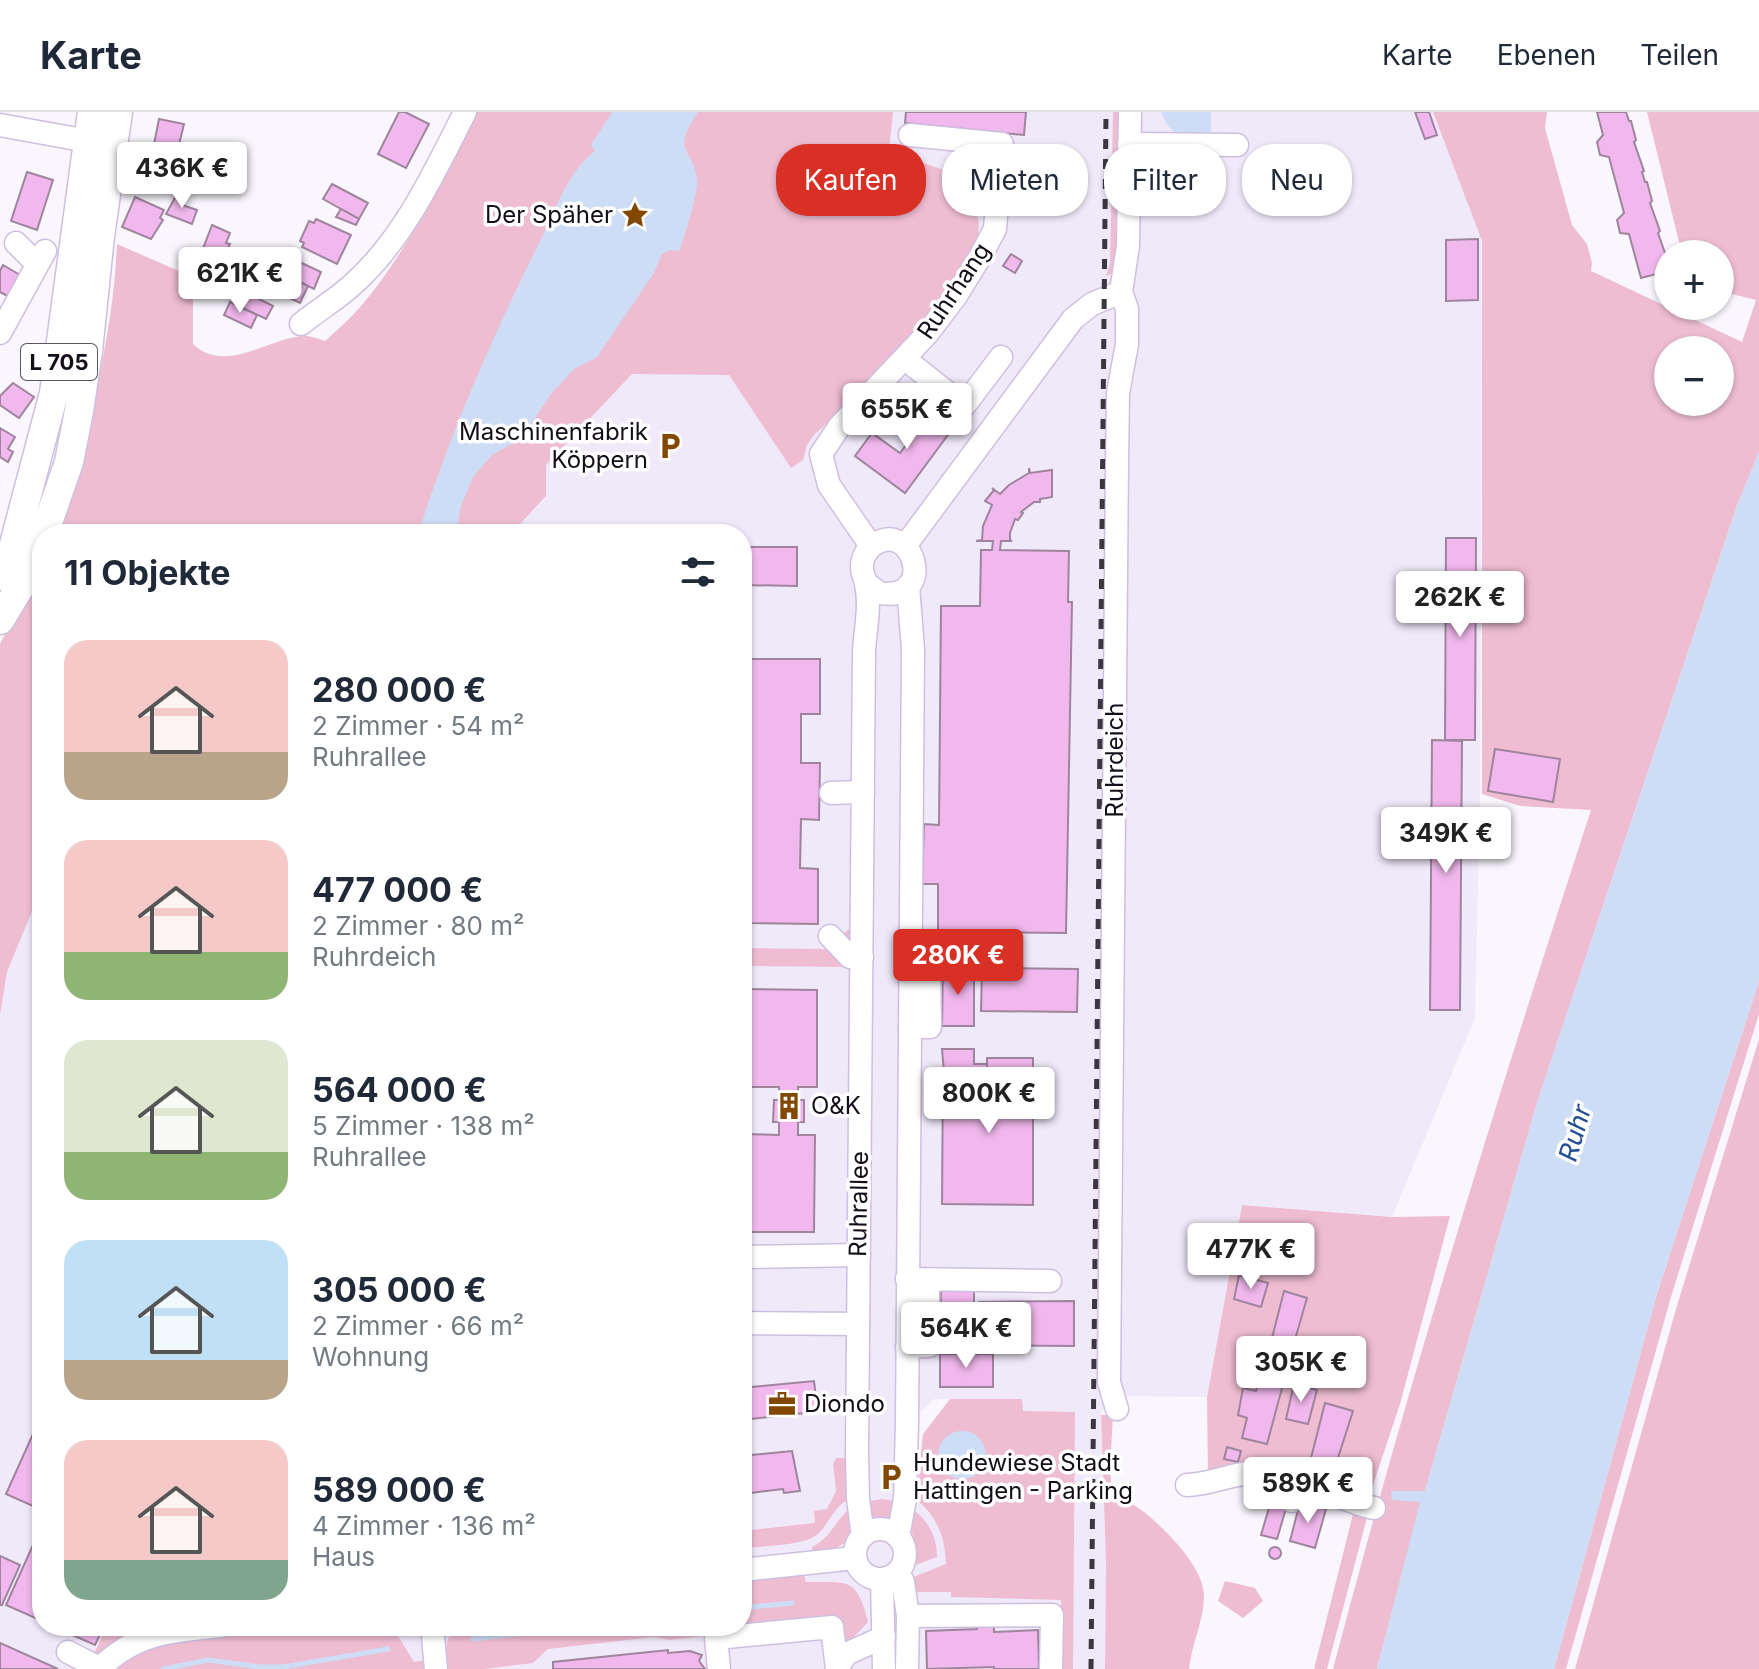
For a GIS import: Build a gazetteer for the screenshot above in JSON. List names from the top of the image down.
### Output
{
  "streets": {
    "main road": ["L 705"],
    "street": ["Ruhrhang", "Ruhrdeich", "Ruhrallee"]
  },
  "crossings": [
    ["Ruhrhang", "Ruhrallee"]
  ],
  "water": ["Ruhr"],
  "places": {
    "place": ["Der Späher"],
    "parking": ["Maschinenfabrik Köppern", "Hundewiese Stadt Hattingen - Parking"],
    "building": ["O&K"],
    "office": ["Diondo"]
  },
  "page": {
    "header": "Karte",
    "nav": ["Karte", "Ebenen", "Teilen"],
    "price": [
      "436K €",
      "621K €",
      "655K €",
      "262K €",
      "349K €",
      "280K €",
      "800K €",
      "477K €",
      "564K €",
      "305K €",
      "589K €"
    ],
    "chip": [
      "Kaufen",
      "Mieten",
      "Filter",
      "Neu"
    ],
    "map_buttons": ["+", "−"],
    "heading": "11 Objekte",
    "list": [
      {
        "name": "280 000 €",
        "note": "2 Zimmer · 54 m² · Ruhrallee"
      },
      {
        "name": "477 000 €",
        "note": "2 Zimmer · 80 m² · Ruhrdeich"
      },
      {
        "name": "564 000 €",
        "note": "5 Zimmer · 138 m² · Ruhrallee"
      },
      {
        "name": "305 000 €",
        "note": "2 Zimmer · 66 m² · Wohnung"
      },
      {
        "name": "589 000 €",
        "note": "4 Zimmer · 136 m² · Haus"
      }
    ]
  }
}
